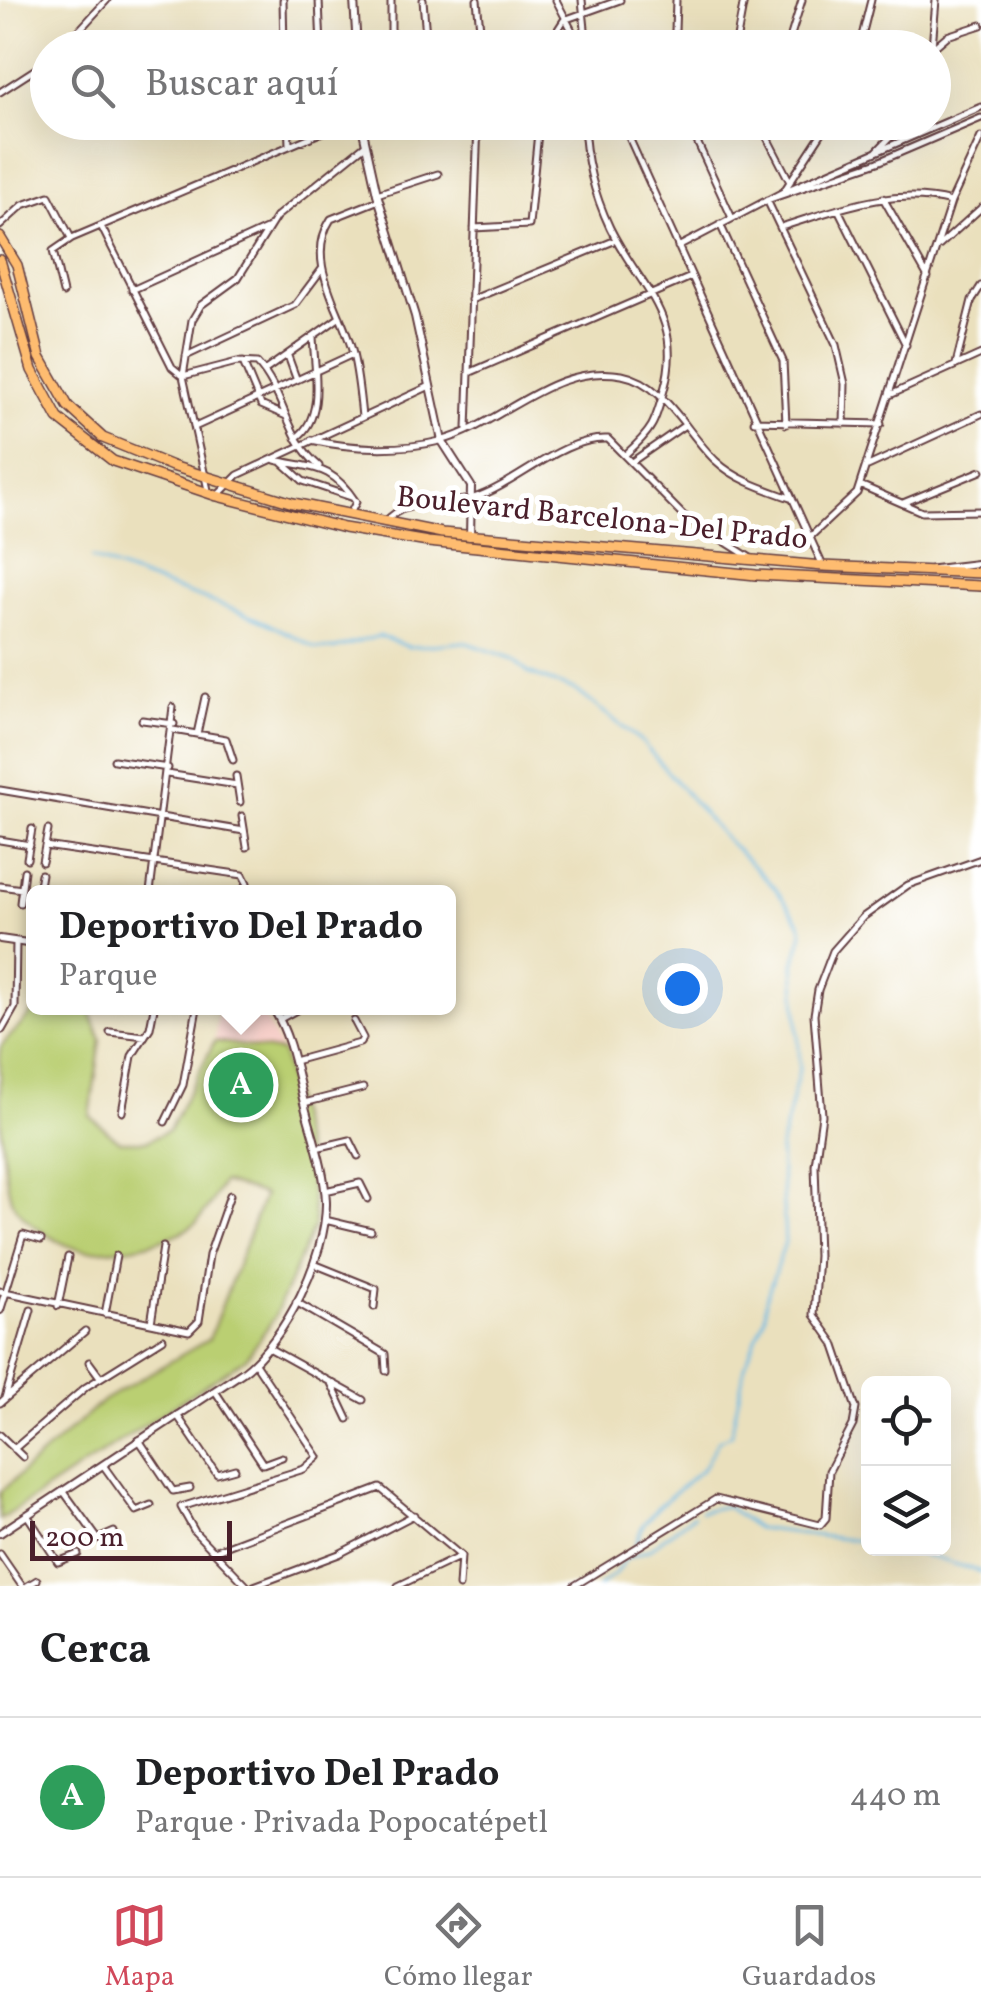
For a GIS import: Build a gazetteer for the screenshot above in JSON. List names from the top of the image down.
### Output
{
  "streets": {
    "main road": ["Boulevard Barcelona-Del Prado"]
  },
  "scale_bar": "200 m",
  "page": {
    "search": "Buscar aquí",
    "popup": ["Deportivo Del Prado", "Parque"],
    "pins": "A",
    "scale": "200 m",
    "heading": "Cerca",
    "list": [
      {
        "mark": "A",
        "name": "Deportivo Del Prado",
        "note": "Parque · Privada Popocatépetl",
        "value": "440 m"
      }
    ],
    "nav": ["Mapa", "Cómo llegar", "Guardados"]
  }
}
